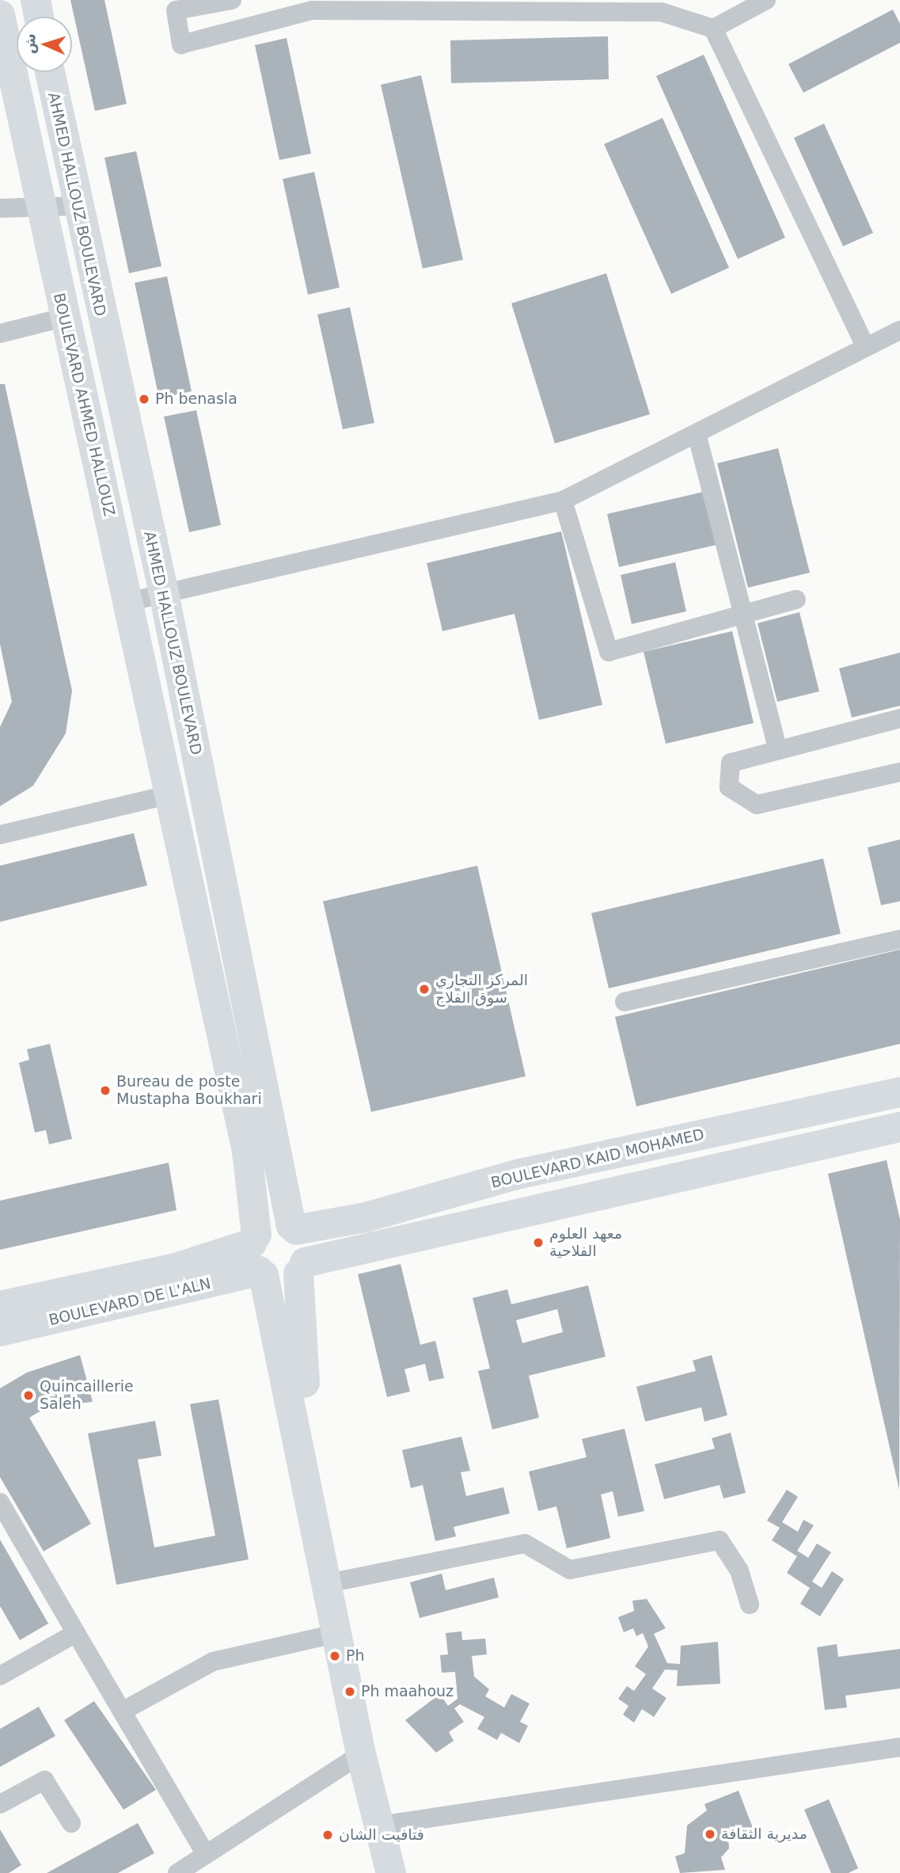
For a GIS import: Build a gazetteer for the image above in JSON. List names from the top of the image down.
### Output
{
  "streets": {
    "main road": [
      "AHMED HALLOUZ BOULEVARD",
      "BOULEVARD AHMED HALLOUZ",
      "BOULEVARD KAID MOHAMED",
      "BOULEVARD DE L'ALN"
    ]
  },
  "crossings": [
    ["AHMED HALLOUZ BOULEVARD", "BOULEVARD KAID MOHAMED"],
    ["AHMED HALLOUZ BOULEVARD", "BOULEVARD DE L'ALN"],
    ["BOULEVARD KAID MOHAMED", "BOULEVARD DE L'ALN"]
  ],
  "places": [
    "Ph benasla",
    "المركز التجاري سوق الفلاح",
    "Bureau de poste Mustapha Boukhari",
    "معهد العلوم الفلاحية",
    "Quincaillerie Saleh",
    "Ph",
    "Ph maahouz",
    "مديرية الثقافة",
    "فتافيت الشان"
  ],
  "north": "left"
}
